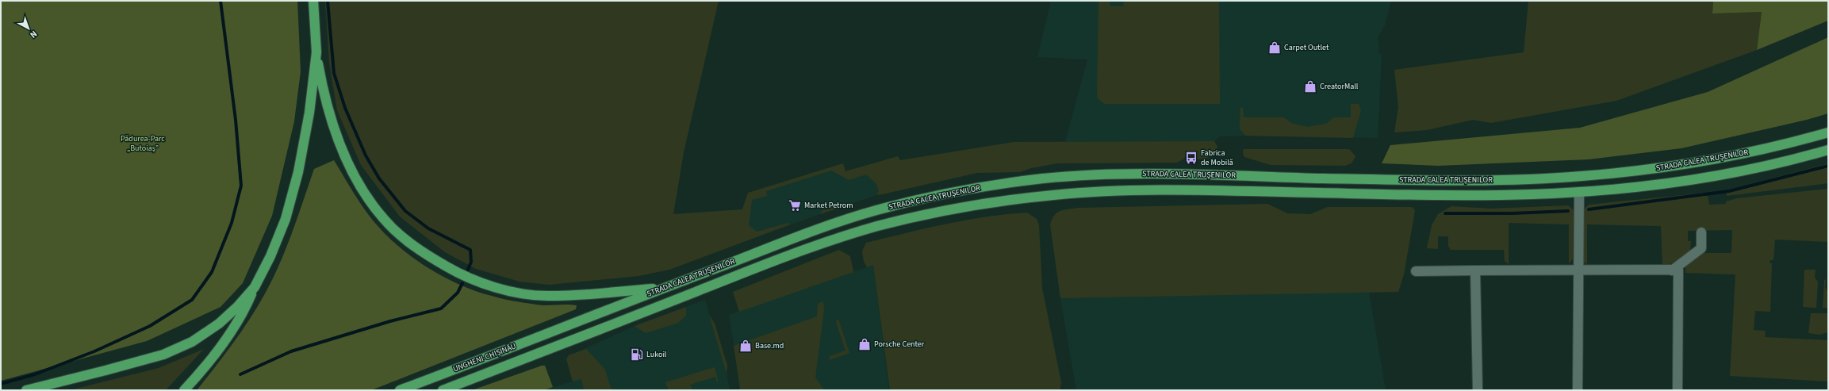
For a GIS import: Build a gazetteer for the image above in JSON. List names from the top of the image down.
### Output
{
  "streets": {
    "highway": ["STRADA CALEA TRUȘENILOR", "UNGHENI-CHIȘINĂU"]
  },
  "crossings": [
    ["STRADA CALEA TRUȘENILOR", "UNGHENI-CHIȘINĂU"]
  ],
  "parks": ["Pădurea-Parc „Butoiaș”"],
  "places": {
    "shop": [
      "Carpet Outlet",
      "CreatorMall",
      "Porsche Center",
      "Base.md"
    ],
    "bus stop": ["Fabrica de Mobilă"],
    "supermarket": ["Market Petrom"],
    "fuel station": ["Lukoil"]
  },
  "north": "bottom right"
}
